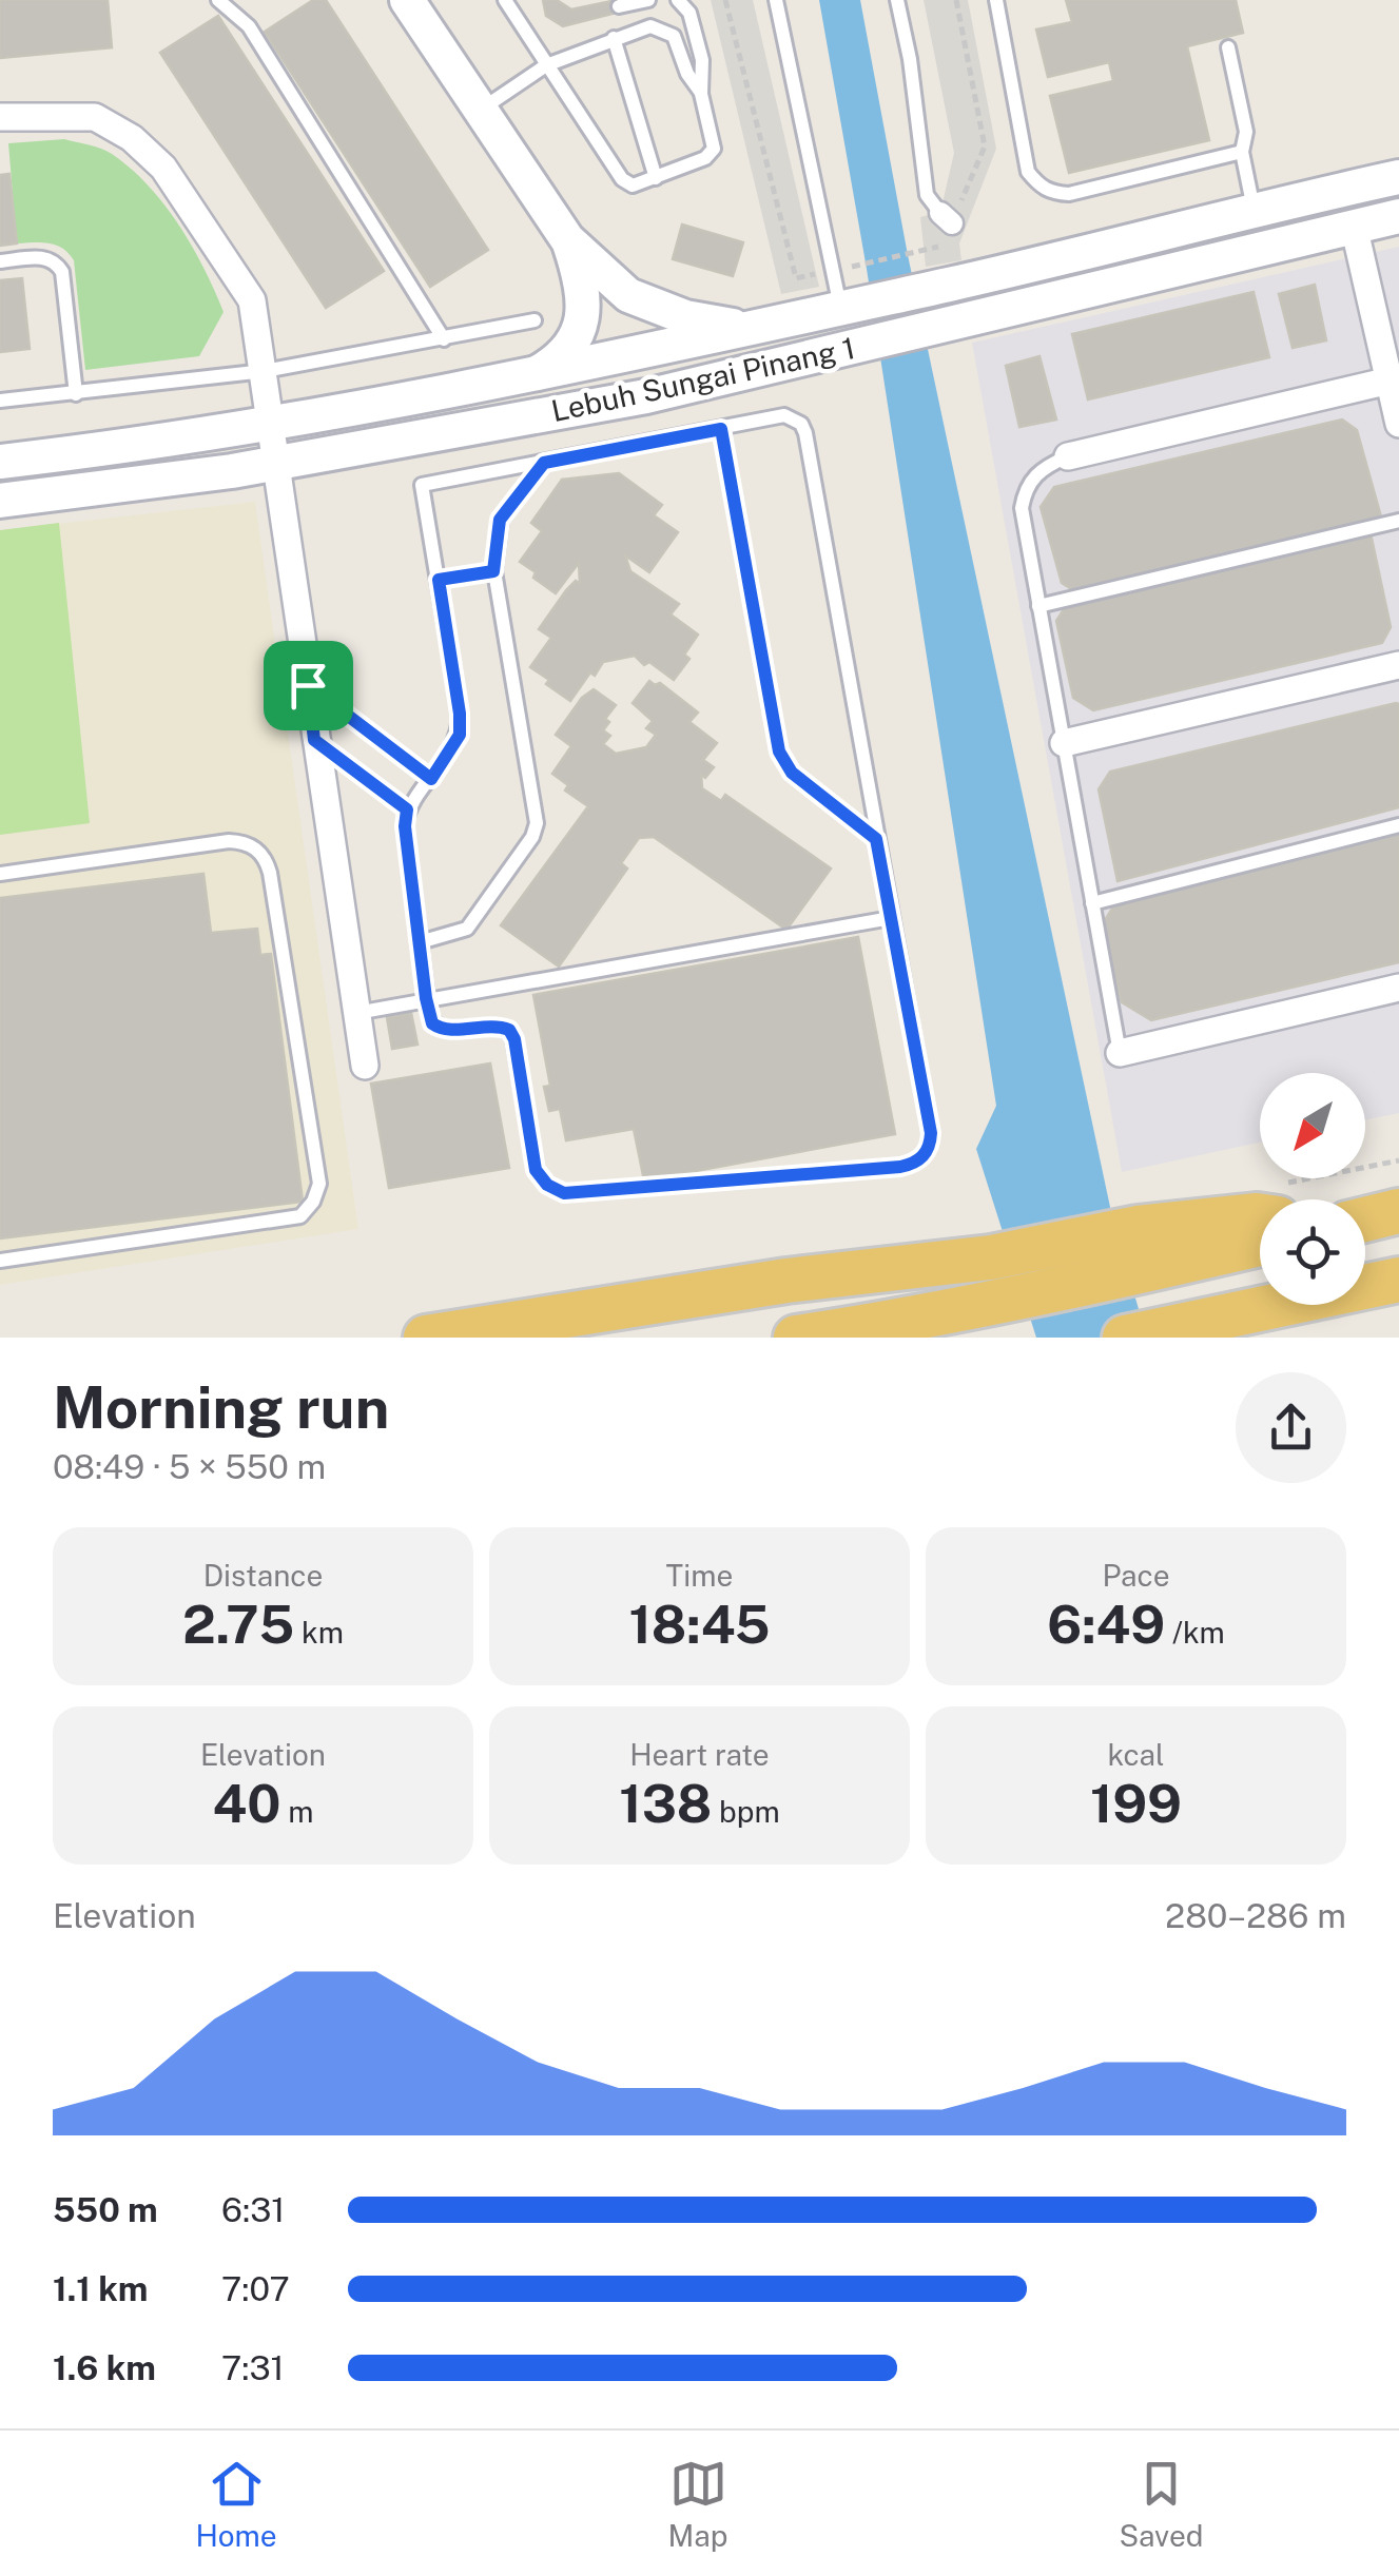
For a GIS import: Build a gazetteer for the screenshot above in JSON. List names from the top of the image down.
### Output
{
  "streets": {
    "street": ["Lebuh Sungai Pinang 1"]
  },
  "north": "bottom left",
  "page": {
    "heading": ["Morning run", "08:49 · 5 × 550 m"],
    "stats": [
      ["Distance", "2.75 km"],
      ["Time", "18:45"],
      ["Pace", "6:49 /km"],
      ["Elevation", "40 m"],
      ["Heart rate", "138 bpm"],
      ["kcal", "199"]
    ],
    "chart": ["Elevation", "280–286 m"],
    "list": [
      {
        "name": "550 m",
        "note": "6:31"
      },
      {
        "name": "1.1 km",
        "note": "7:07"
      },
      {
        "name": "1.6 km",
        "note": "7:31"
      }
    ],
    "tabs": ["Home", "Map", "Saved"]
  }
}
